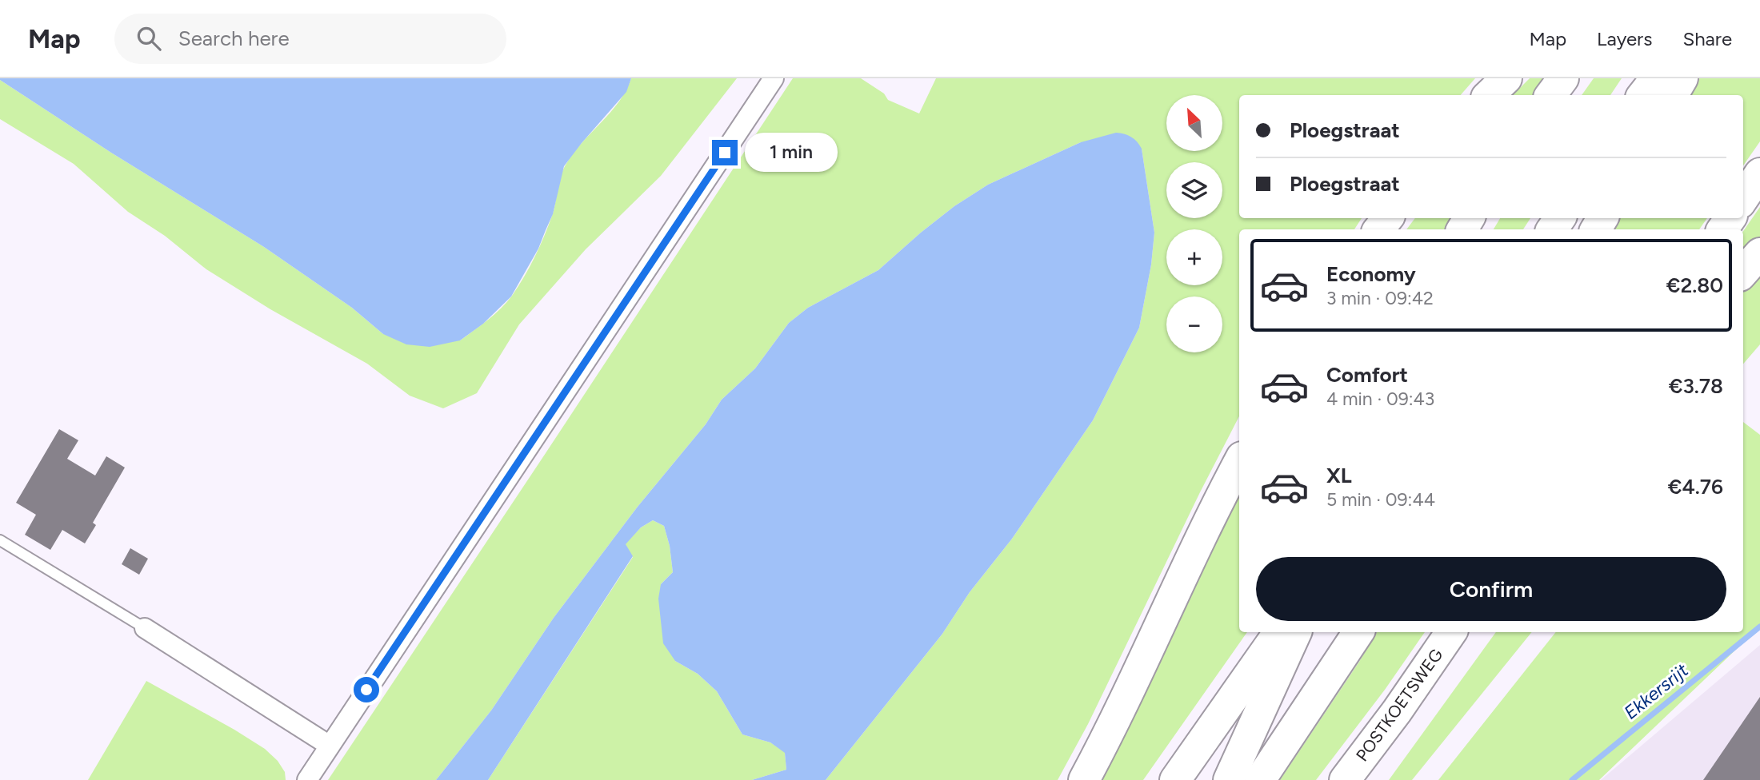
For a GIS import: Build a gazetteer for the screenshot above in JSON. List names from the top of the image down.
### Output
{
  "streets": {
    "highway": ["POSTKOETSWEG"]
  },
  "water": ["Ekkersrijt"],
  "north": "top left",
  "page": {
    "header": "Map",
    "search": "Search here",
    "nav": ["Map", "Layers", "Share"],
    "map_buttons": ["+", "−"],
    "banner": ["Ploegstraat", "Ploegstraat"],
    "bubble": "1 min",
    "list": [
      {
        "name": "Economy",
        "note": "3 min · 09:42",
        "value": "€2.80"
      },
      {
        "name": "Comfort",
        "note": "4 min · 09:43",
        "value": "€3.78"
      },
      {
        "name": "XL",
        "note": "5 min · 09:44",
        "value": "€4.76"
      }
    ],
    "buttons": "Confirm"
  }
}
